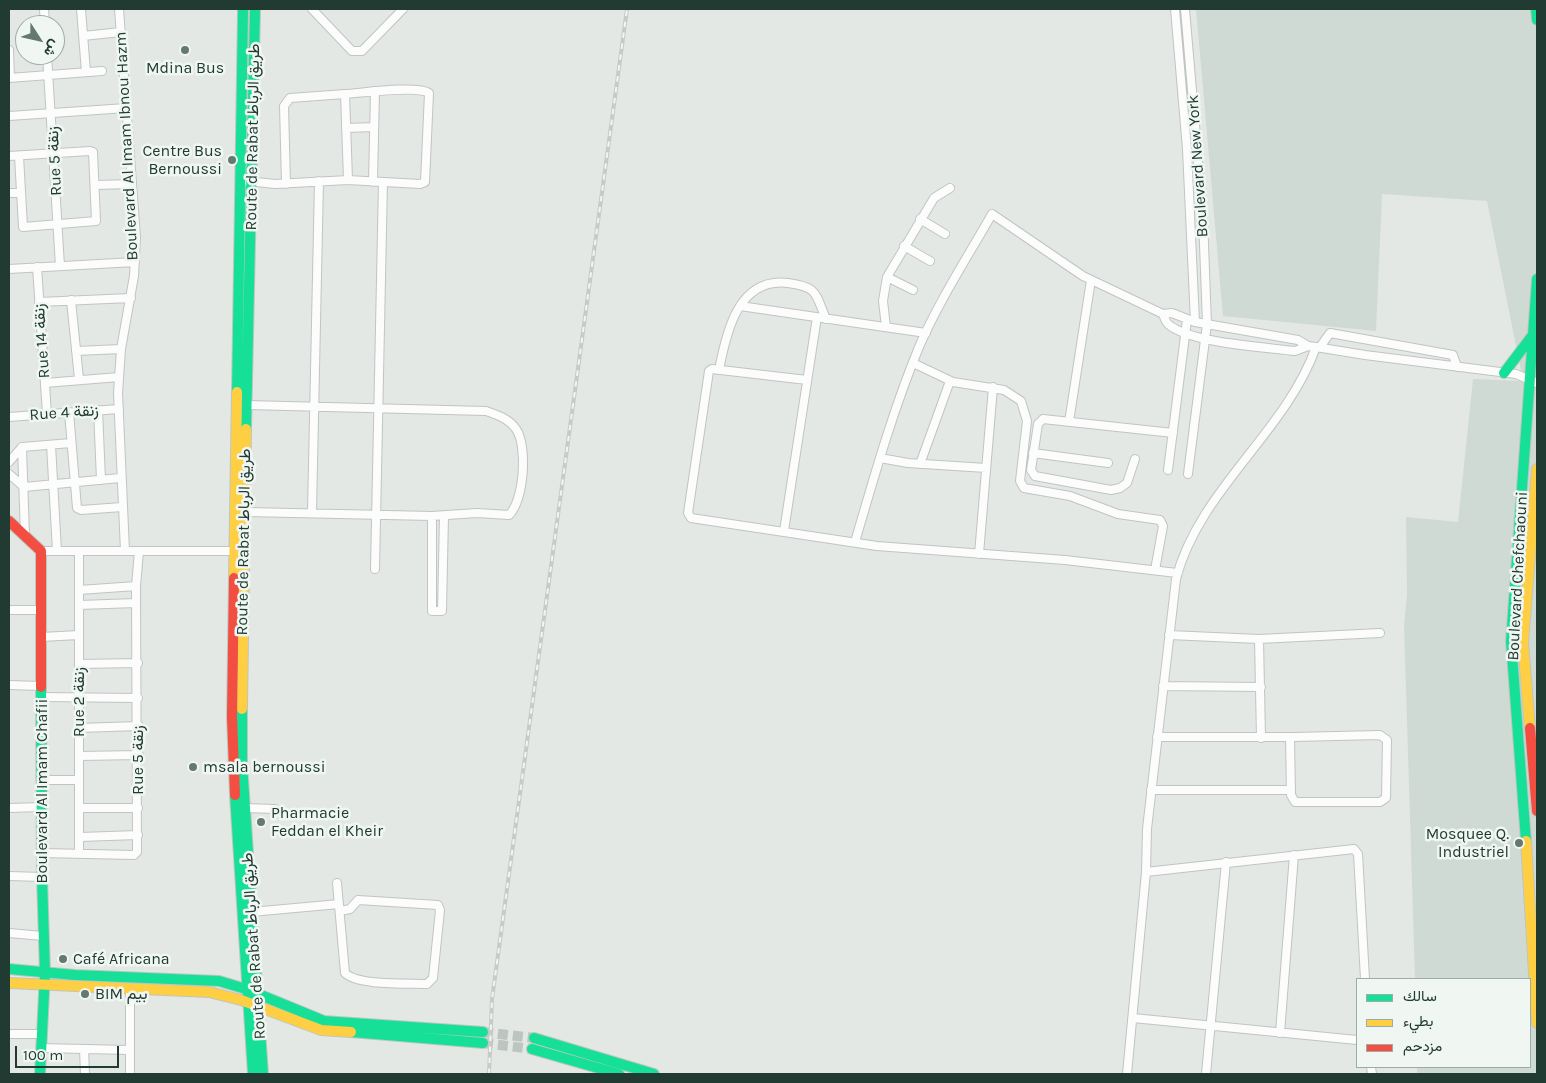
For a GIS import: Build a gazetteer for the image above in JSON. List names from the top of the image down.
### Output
{
  "streets": {
    "street": [
      "Route de Rabat طريق الرباط",
      "Boulevard Al Imam Ibnou Hazm",
      "Rue 5 زنقة",
      "Boulevard New York",
      "Rue 14 زنقة",
      "Rue 4 زنقة",
      "Boulevard Chefchaouni",
      "Rue 2 زنقة",
      "Boulevard Al Imam Chafii"
    ]
  },
  "crossings": [
    ["Boulevard Al Imam Ibnou Hazm", "Rue 4 زنقة"],
    ["Rue 5 زنقة", "Rue 2 زنقة"],
    ["Rue 14 زنقة", "Rue 4 زنقة"]
  ],
  "places": [
    "Mdina Bus",
    "Centre Bus Bernoussi",
    "msala bernoussi",
    "Pharmacie Feddan el Kheir",
    "Mosquee Q. Industriel",
    "Café Africana",
    "BIM بيم"
  ],
  "legend": ["سالك", "بطيء", "مزدحم"],
  "scale_bar": "100 m",
  "north": "bottom right"
}
